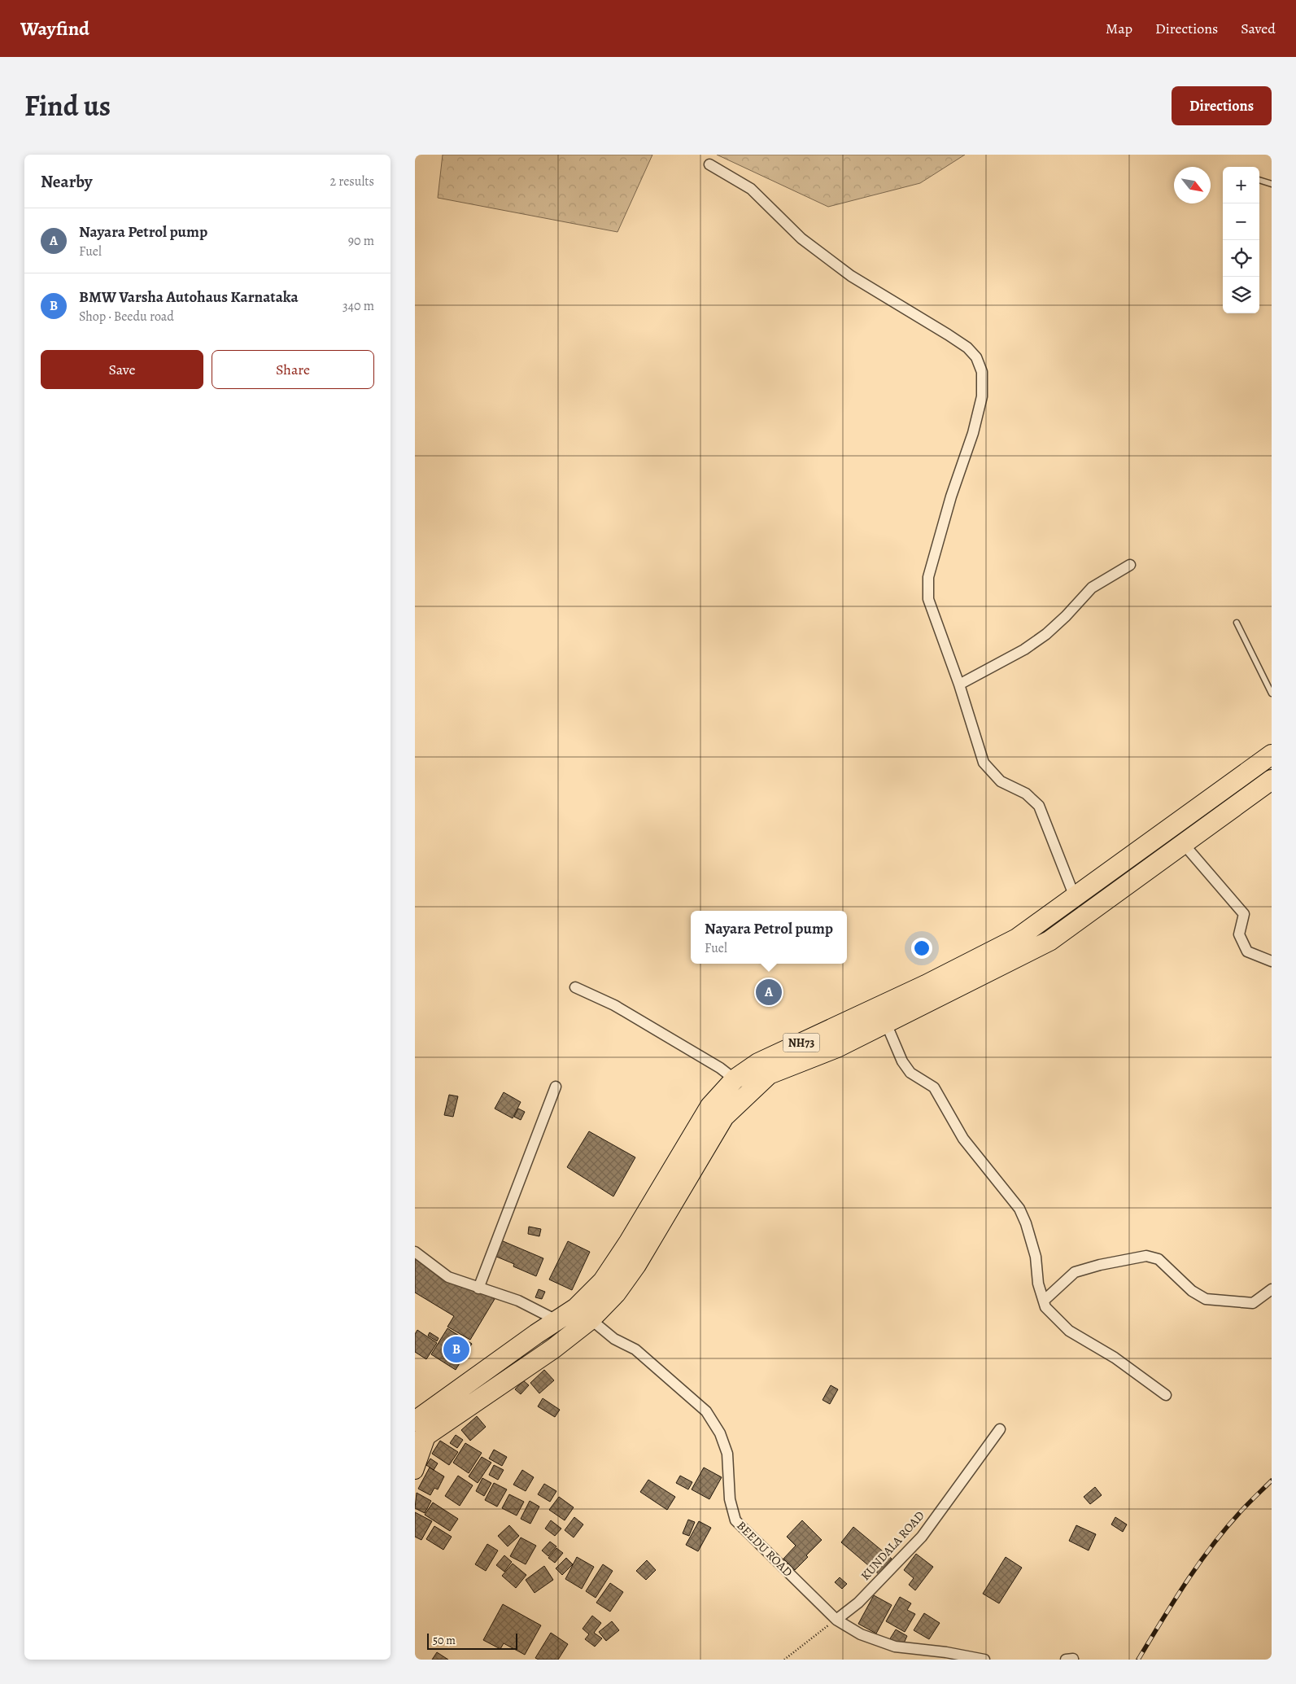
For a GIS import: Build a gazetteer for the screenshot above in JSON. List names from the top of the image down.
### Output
{
  "streets": {
    "highway": ["NH73"],
    "street": ["KUNDALA ROAD", "BEEDU ROAD"]
  },
  "crossings": [
    ["NH73", "BEEDU ROAD"],
    ["KUNDALA ROAD", "BEEDU ROAD"]
  ],
  "scale_bar": "50 m",
  "north": "bottom right",
  "page": {
    "header": "Wayfind",
    "nav": ["Map", "Directions", "Saved"],
    "title": "Find us",
    "buttons": [
      "Directions",
      ["Save", "Share"]
    ],
    "heading": ["Nearby", "2 results"],
    "map_buttons": ["+", "−"],
    "list": [
      {
        "mark": "A",
        "name": "Nayara Petrol pump",
        "note": "Fuel",
        "value": "90 m"
      },
      {
        "mark": "B",
        "name": "BMW Varsha Autohaus Karnataka",
        "note": "Shop · Beedu road",
        "value": "340 m"
      }
    ],
    "popup": ["Nayara Petrol pump", "Fuel"],
    "pins": ["A", "B"],
    "scale": "50 m"
  }
}
